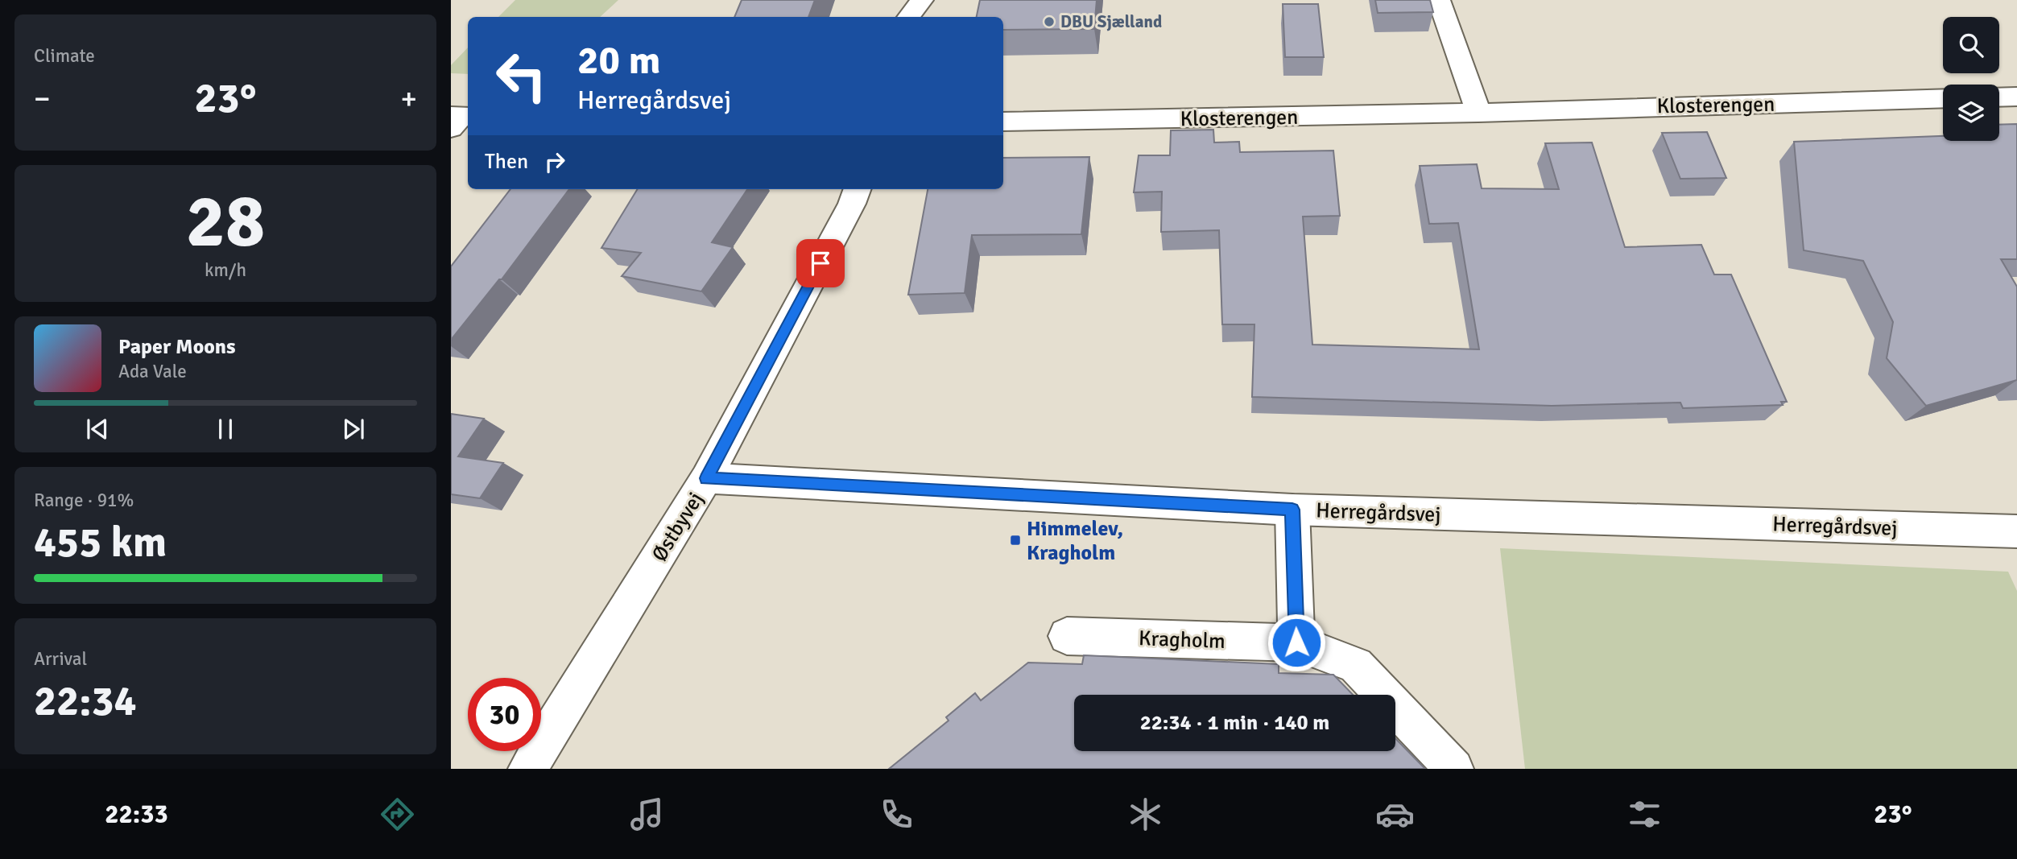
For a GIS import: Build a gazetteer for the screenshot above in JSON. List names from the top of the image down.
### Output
{
  "streets": {
    "street": [
      "Klosterengen",
      "Herregårdsvej",
      "Østbyvej",
      "Kragholm"
    ]
  },
  "crossings": [
    ["Herregårdsvej", "Østbyvej"]
  ],
  "places": {
    "other": ["DBU Sjælland"],
    "transit": ["Himmelev, Kragholm"]
  },
  "page": {
    "tile": [
      "Climate",
      ["28", "km/h"],
      ["Range · 91%", "455 km"],
      ["Arrival", "22:34"]
    ],
    "turn": ["20 m", "Herregårdsvej"],
    "heat": ["−", "23°", "+"],
    "then": "Then",
    "song": ["Paper Moons", "Ada Vale"],
    "limit": "30",
    "trip": "22:34 · 1 min · 140 m",
    "tabs": ["22:33", "23°"]
  }
}
